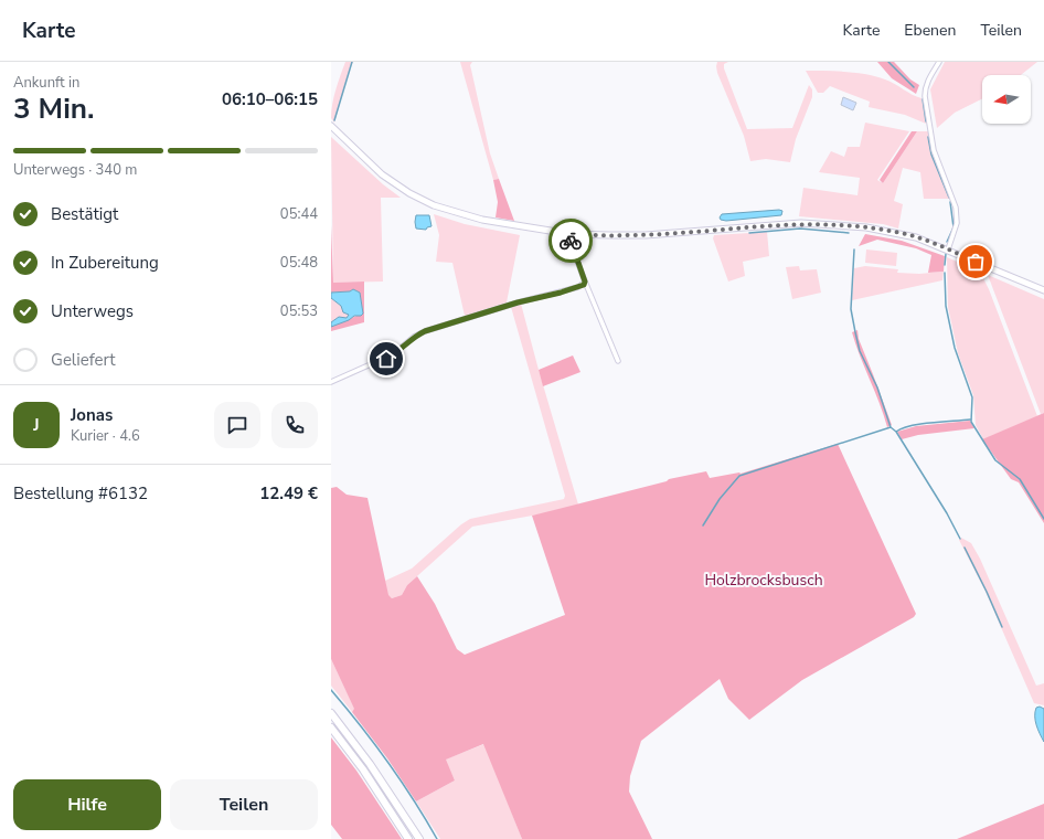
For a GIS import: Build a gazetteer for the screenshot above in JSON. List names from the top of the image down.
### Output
{
  "parks": ["Holzbrocksbusch"],
  "north": "left",
  "page": {
    "header": "Karte",
    "nav": ["Karte", "Ebenen", "Teilen"],
    "heading": ["3 Min.", "Ankunft in", "06:10–06:15"],
    "panel": [
      "Jonas",
      "Kurier · 4.6",
      "Bestellung #6132",
      "12.49 €"
    ],
    "bar": "Unterwegs · 340 m",
    "list": [
      ["Bestätigt", "05:44"],
      ["In Zubereitung", "05:48"],
      ["Unterwegs", "05:53"],
      "Geliefert"
    ],
    "round": "J",
    "buttons": ["Hilfe", "Teilen"]
  }
}
